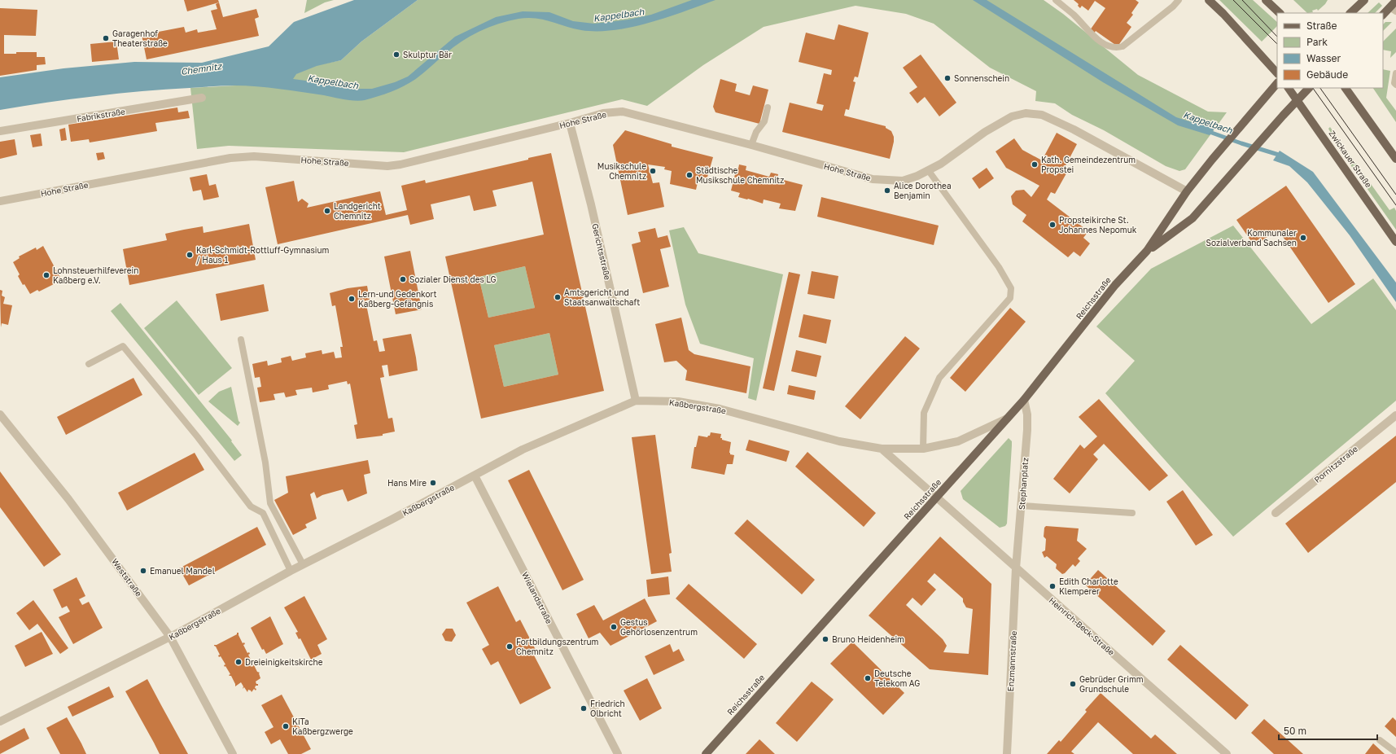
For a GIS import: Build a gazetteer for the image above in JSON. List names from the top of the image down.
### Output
{
  "streets": {
    "main road": ["Zwickauer Straße", "Reichsstraße"],
    "street": [
      "Fabrikstraße",
      "Hohe Straße",
      "Gerichtsstraße",
      "Kaßbergstraße",
      "Pornitzstraße",
      "Stephanplatz",
      "Weststraße",
      "Wielandstraße",
      "Heinrich-Beck-Straße",
      "Enzmannstraße"
    ]
  },
  "crossings": [
    ["Hohe Straße", "Gerichtsstraße"],
    ["Hohe Straße", "Reichsstraße"],
    ["Zwickauer Straße", "Reichsstraße"],
    ["Gerichtsstraße", "Kaßbergstraße"],
    ["Reichsstraße", "Kaßbergstraße"],
    ["Reichsstraße", "Stephanplatz"],
    ["Reichsstraße", "Heinrich-Beck-Straße"],
    ["Kaßbergstraße", "Weststraße"],
    ["Kaßbergstraße", "Wielandstraße"],
    ["Stephanplatz", "Heinrich-Beck-Straße"],
    ["Stephanplatz", "Enzmannstraße"],
    ["Heinrich-Beck-Straße", "Enzmannstraße"]
  ],
  "water": ["Kappelbach", "Chemnitz"],
  "places": [
    "Garagenhof Theaterstraße",
    "Skulptur Bär",
    "Sonnenschein",
    "Kath. Gemeindezentrum Propstei",
    "Musikschule Chemnitz",
    "Städtische Musikschule Chemnitz",
    "Alice Dorothea Benjamin",
    "Landgericht Chemnitz",
    "Propsteikirche St. Johannes Nepomuk",
    "Kommunaler Sozialverband Sachsen",
    "Karl-Schmidt-Rottluff-Gymnasium / Haus 1",
    "Lohnsteuerhilfeverein Kaßberg e.V.",
    "Sozialer Dienst des LG",
    "Amtsgericht und Staatsanwaltschaft",
    "Lern-und Gedenkort Kaßberg-Gefängnis",
    "Hans Mire",
    "Emanuel Mandel",
    "Edith Charlotte Klemperer",
    "Gestus Gehörlosenzentrum",
    "Bruno Heidenheim",
    "Fortbildungszentrum Chemnitz",
    "Dreieinigkeitskirche",
    "Deutsche Telekom AG",
    "Gebrüder Grimm Grundschule",
    "Friedrich Olbricht",
    "KiTa Kaßbergzwerge"
  ],
  "legend": [
    "Straße",
    "Park",
    "Wasser",
    "Gebäude"
  ],
  "scale_bar": "50 m"
}
